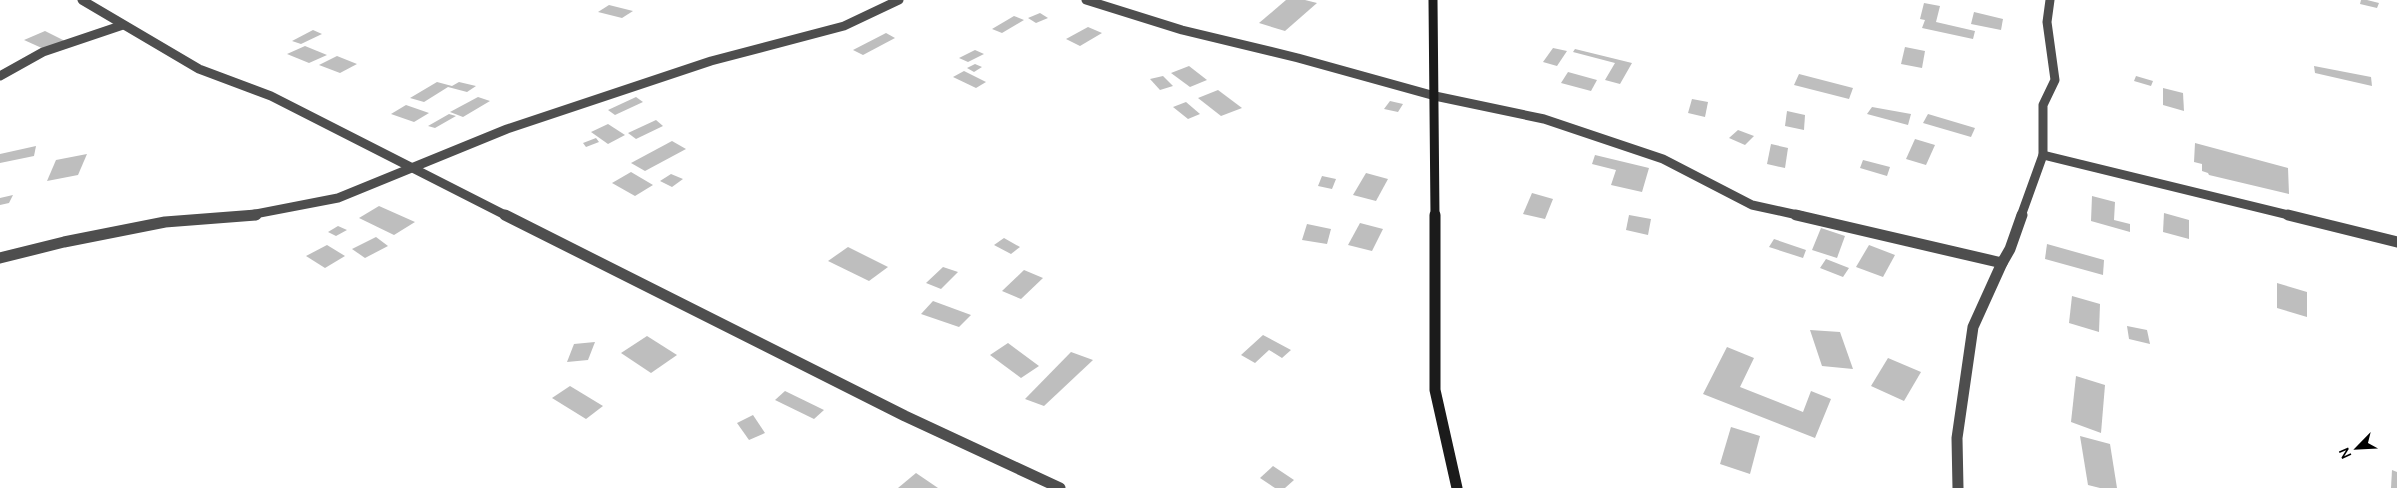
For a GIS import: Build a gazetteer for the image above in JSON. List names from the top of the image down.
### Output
{
  "north": "bottom left"
}
